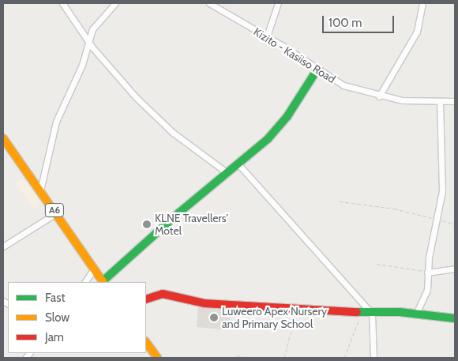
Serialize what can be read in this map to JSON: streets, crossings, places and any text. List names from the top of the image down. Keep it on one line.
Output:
{"streets":{"street":["Kizito - Kasiiso Road","A6"]},"places":["KLNE Travellers' Motel","Luweero Apex Nursery and Primary School"],"legend":["Fast","Slow","Jam"],"scale_bar":"100 m"}
